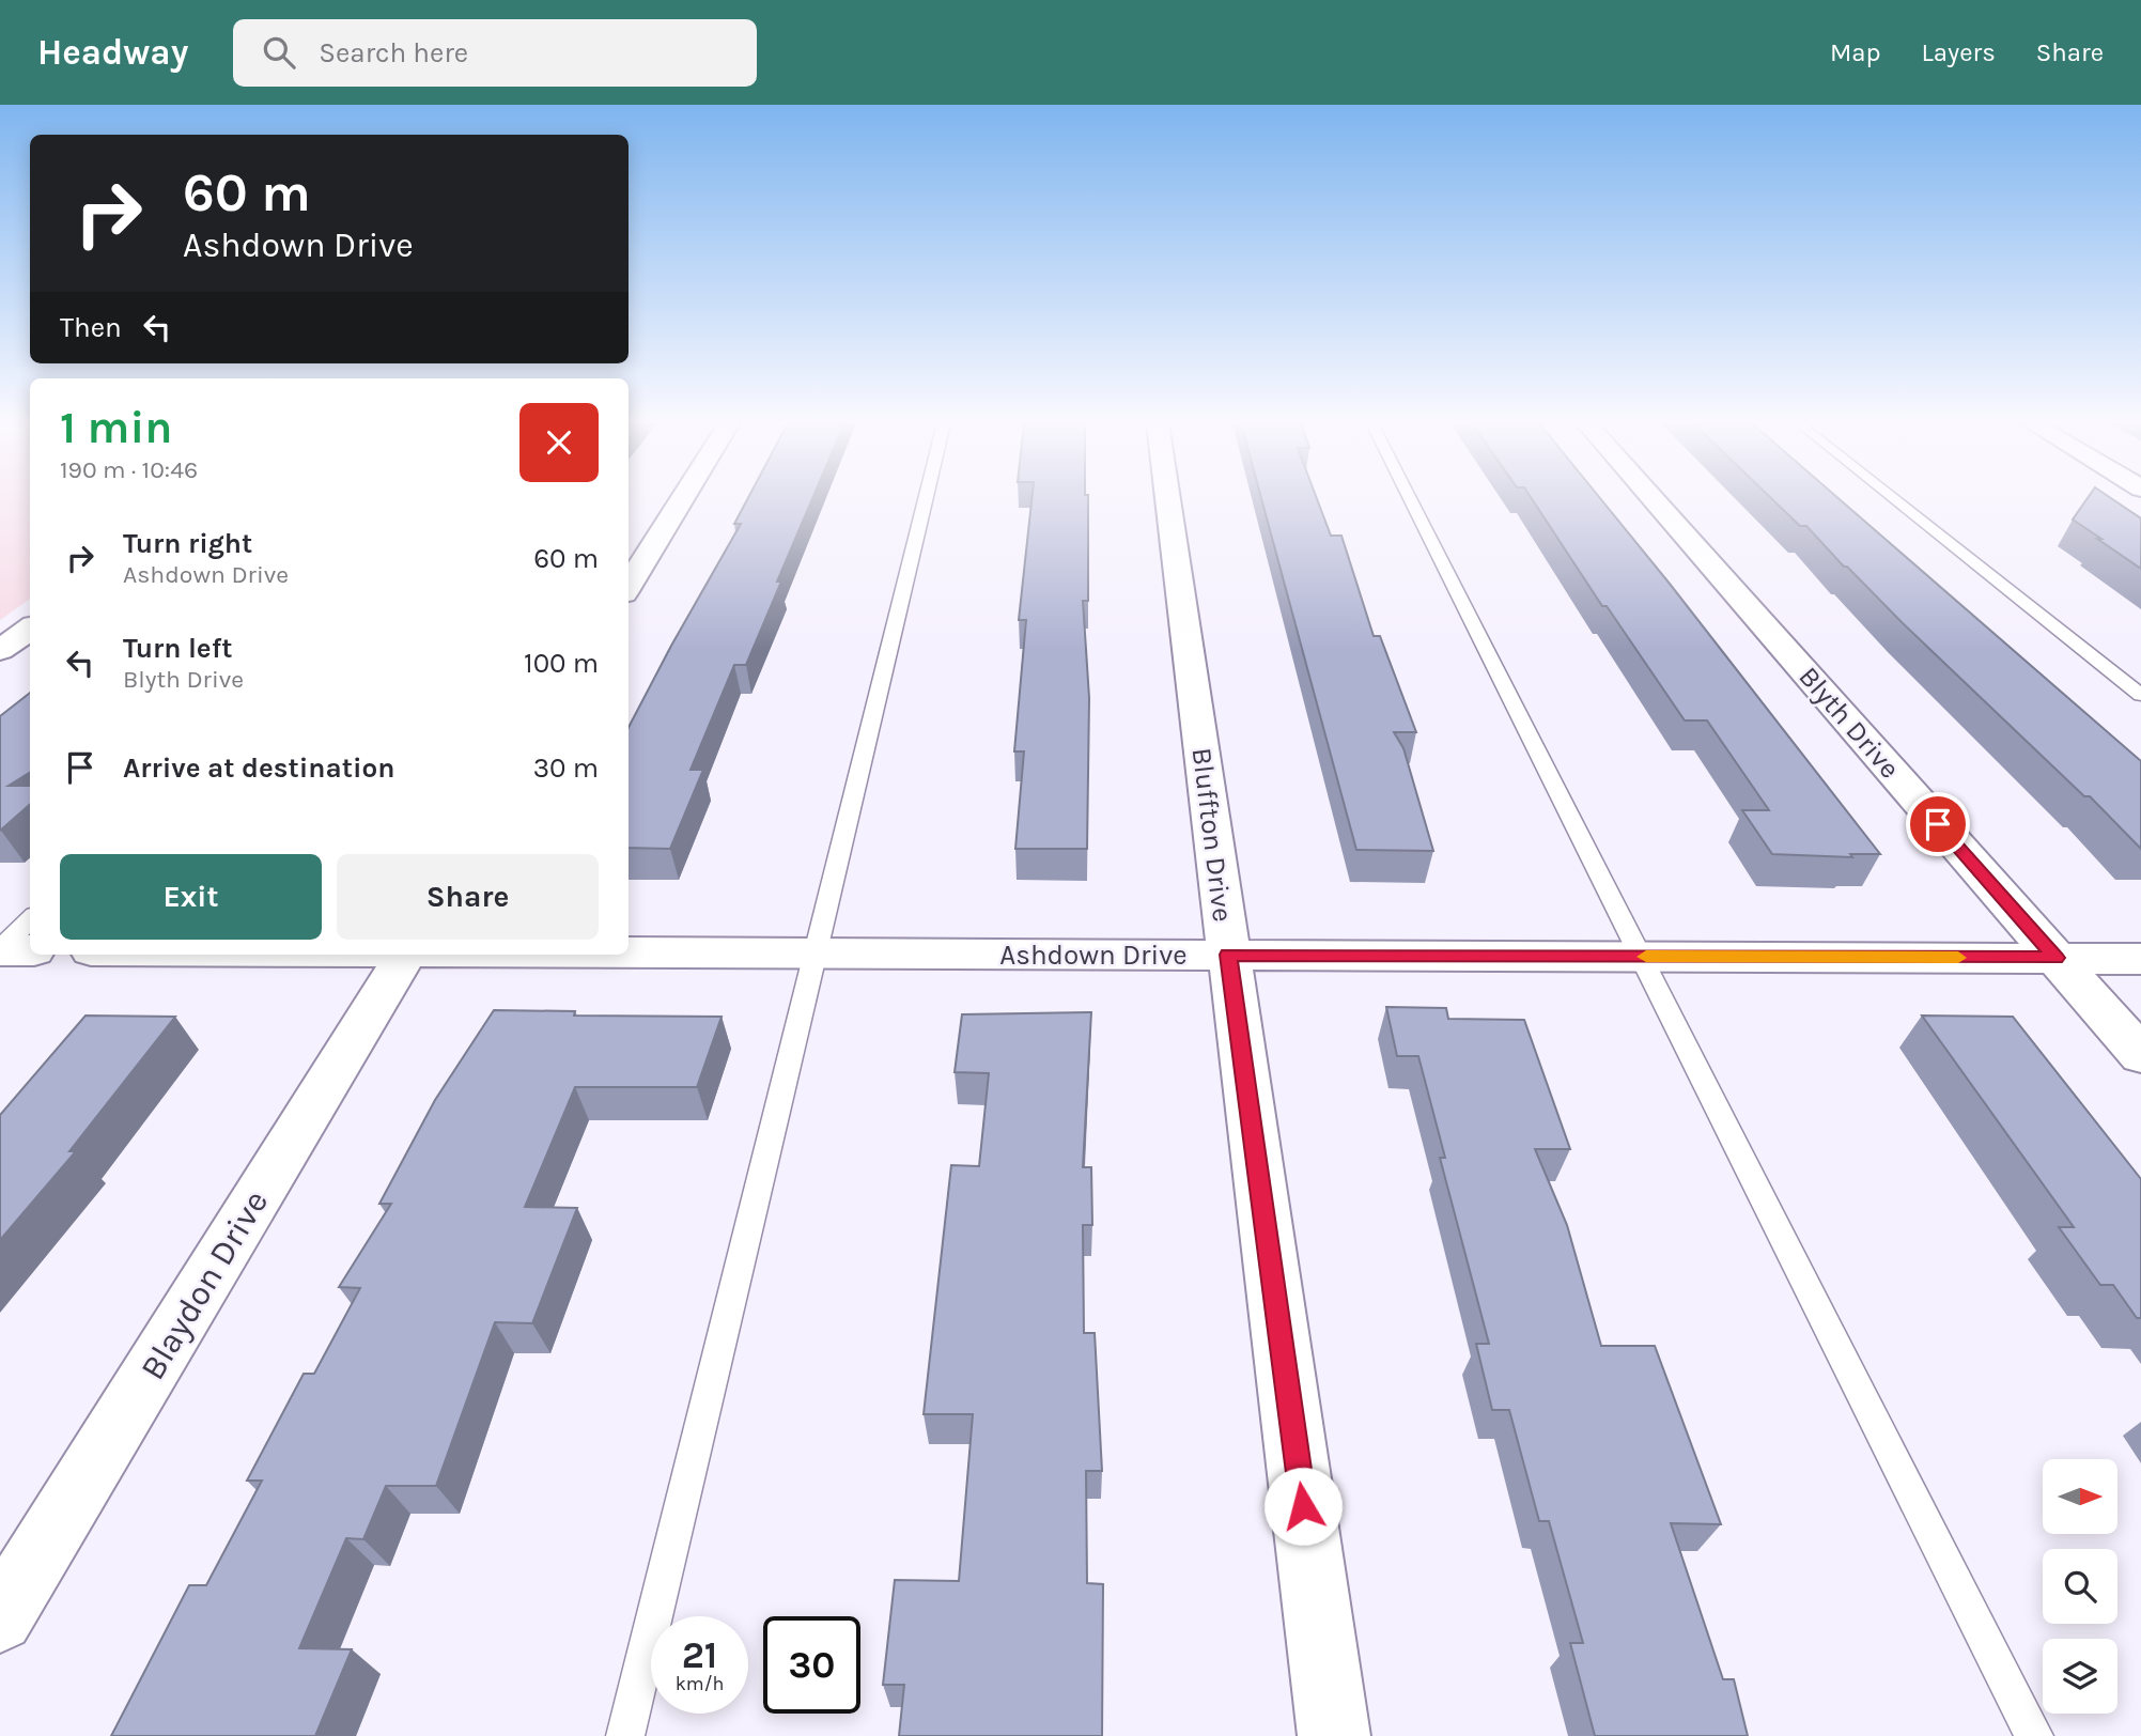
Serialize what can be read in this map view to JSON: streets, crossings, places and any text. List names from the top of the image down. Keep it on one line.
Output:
{"streets":{"street":["Blyth Drive","Bluffton Drive","Ashdown Drive","Blaydon Drive"]},"crossings":[["Blyth Drive","Ashdown Drive"],["Bluffton Drive","Ashdown Drive"]],"north":"right","page":{"header":"Headway","search":"Search here","nav":["Map","Layers","Share"],"turn":["60 m","Ashdown Drive"],"then":"Then","heading":["1 min","190 m · 10:46"],"list":[{"name":"Turn right","note":"Ashdown Drive","value":"60 m"},{"name":"Turn left","note":"Blyth Drive","value":"100 m"},{"name":"Arrive at destination","value":"30 m"}],"buttons":["Exit","Share"],"speed":"21 km/h","limit":"30"}}
